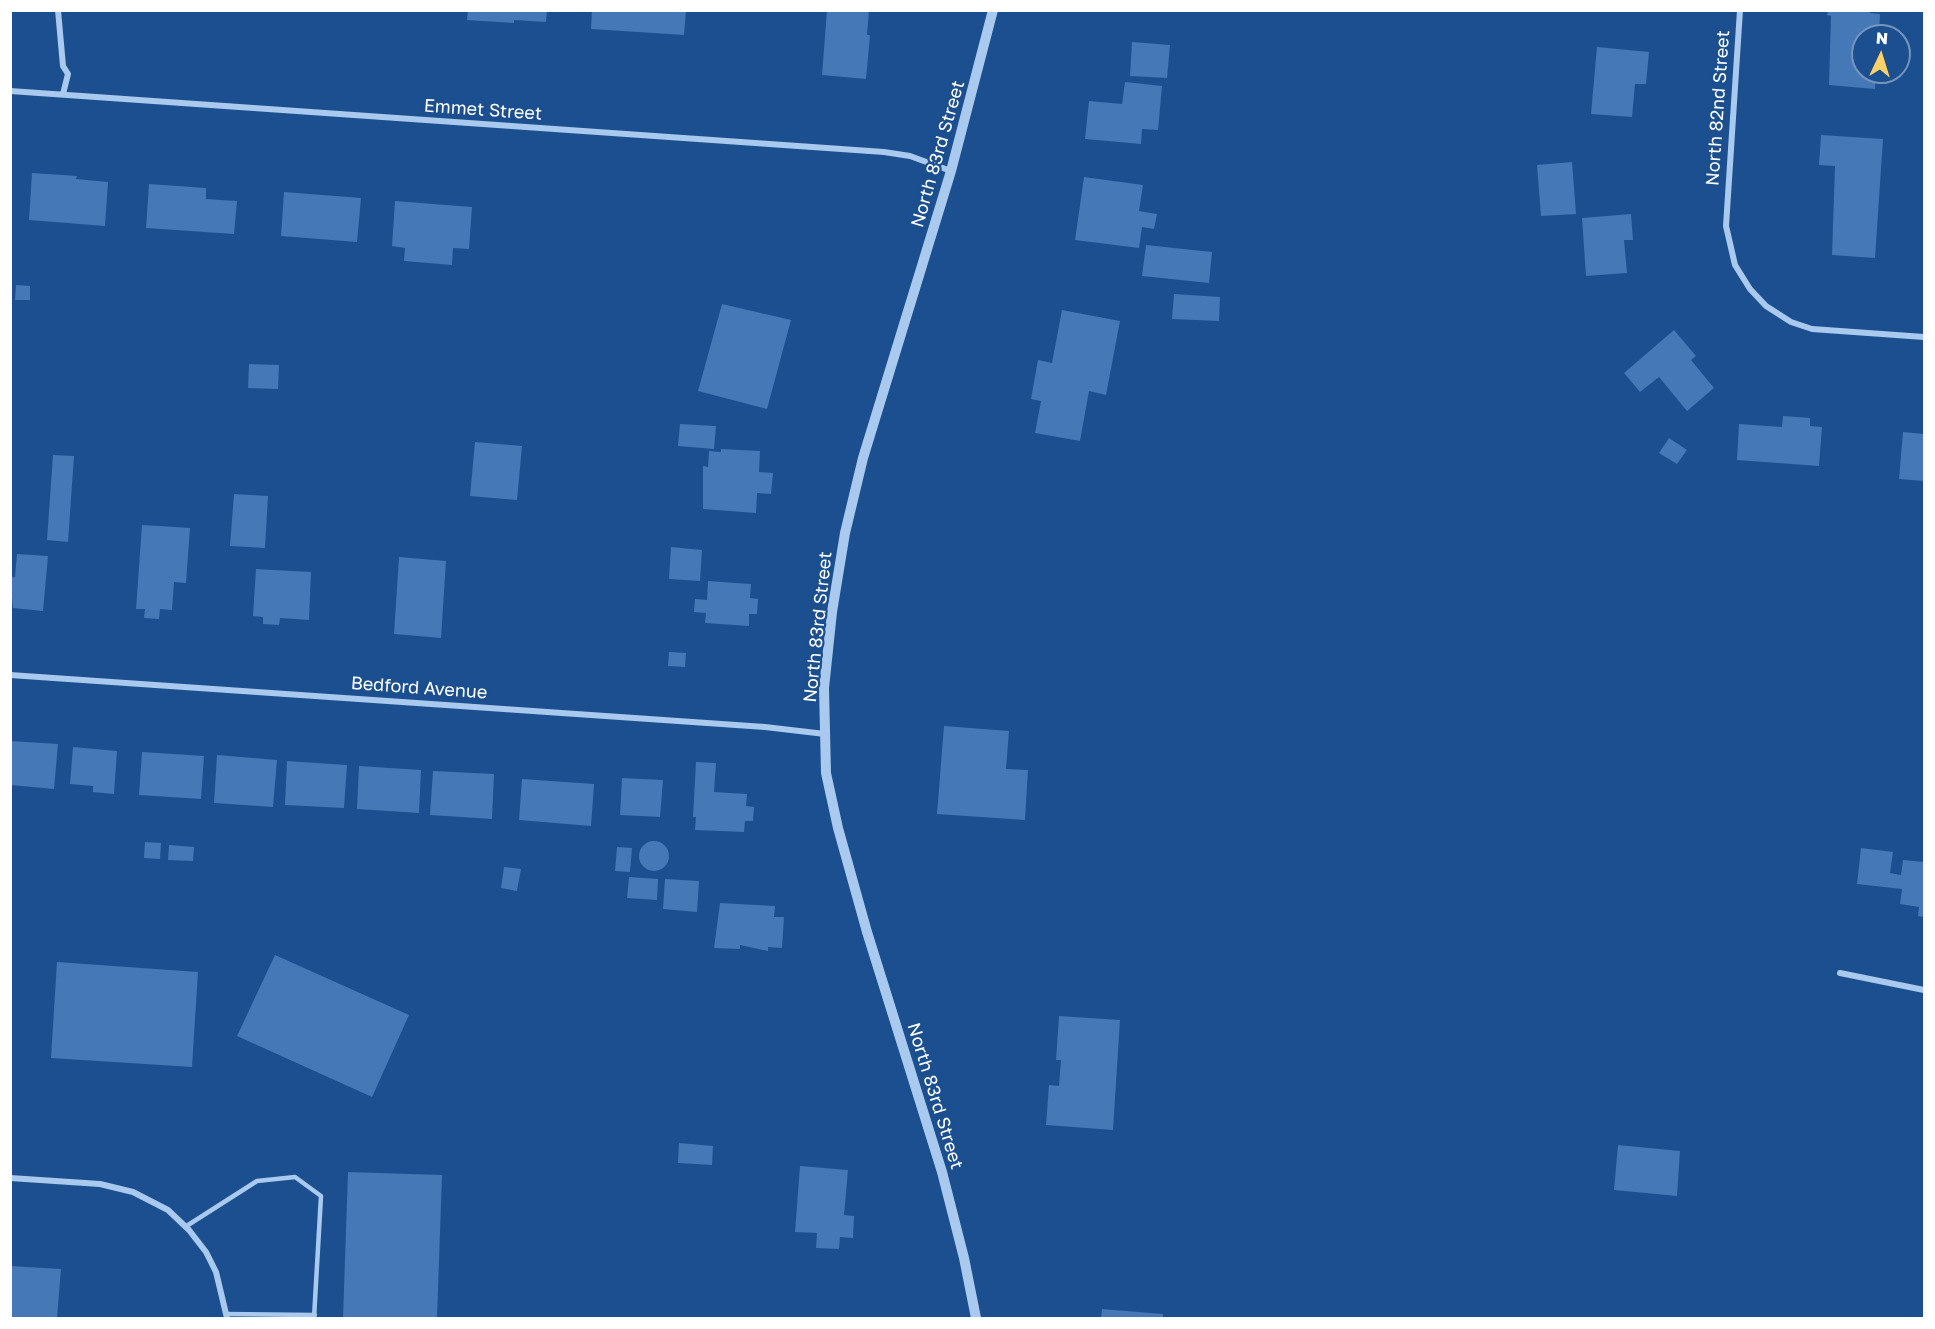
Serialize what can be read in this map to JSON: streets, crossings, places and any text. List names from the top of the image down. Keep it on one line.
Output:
{"streets":{"street":["North 82nd Street","Emmet Street","North 83rd Street","Bedford Avenue"]},"crossings":[["Emmet Street","North 83rd Street"],["North 83rd Street","Bedford Avenue"]],"north":"top"}
